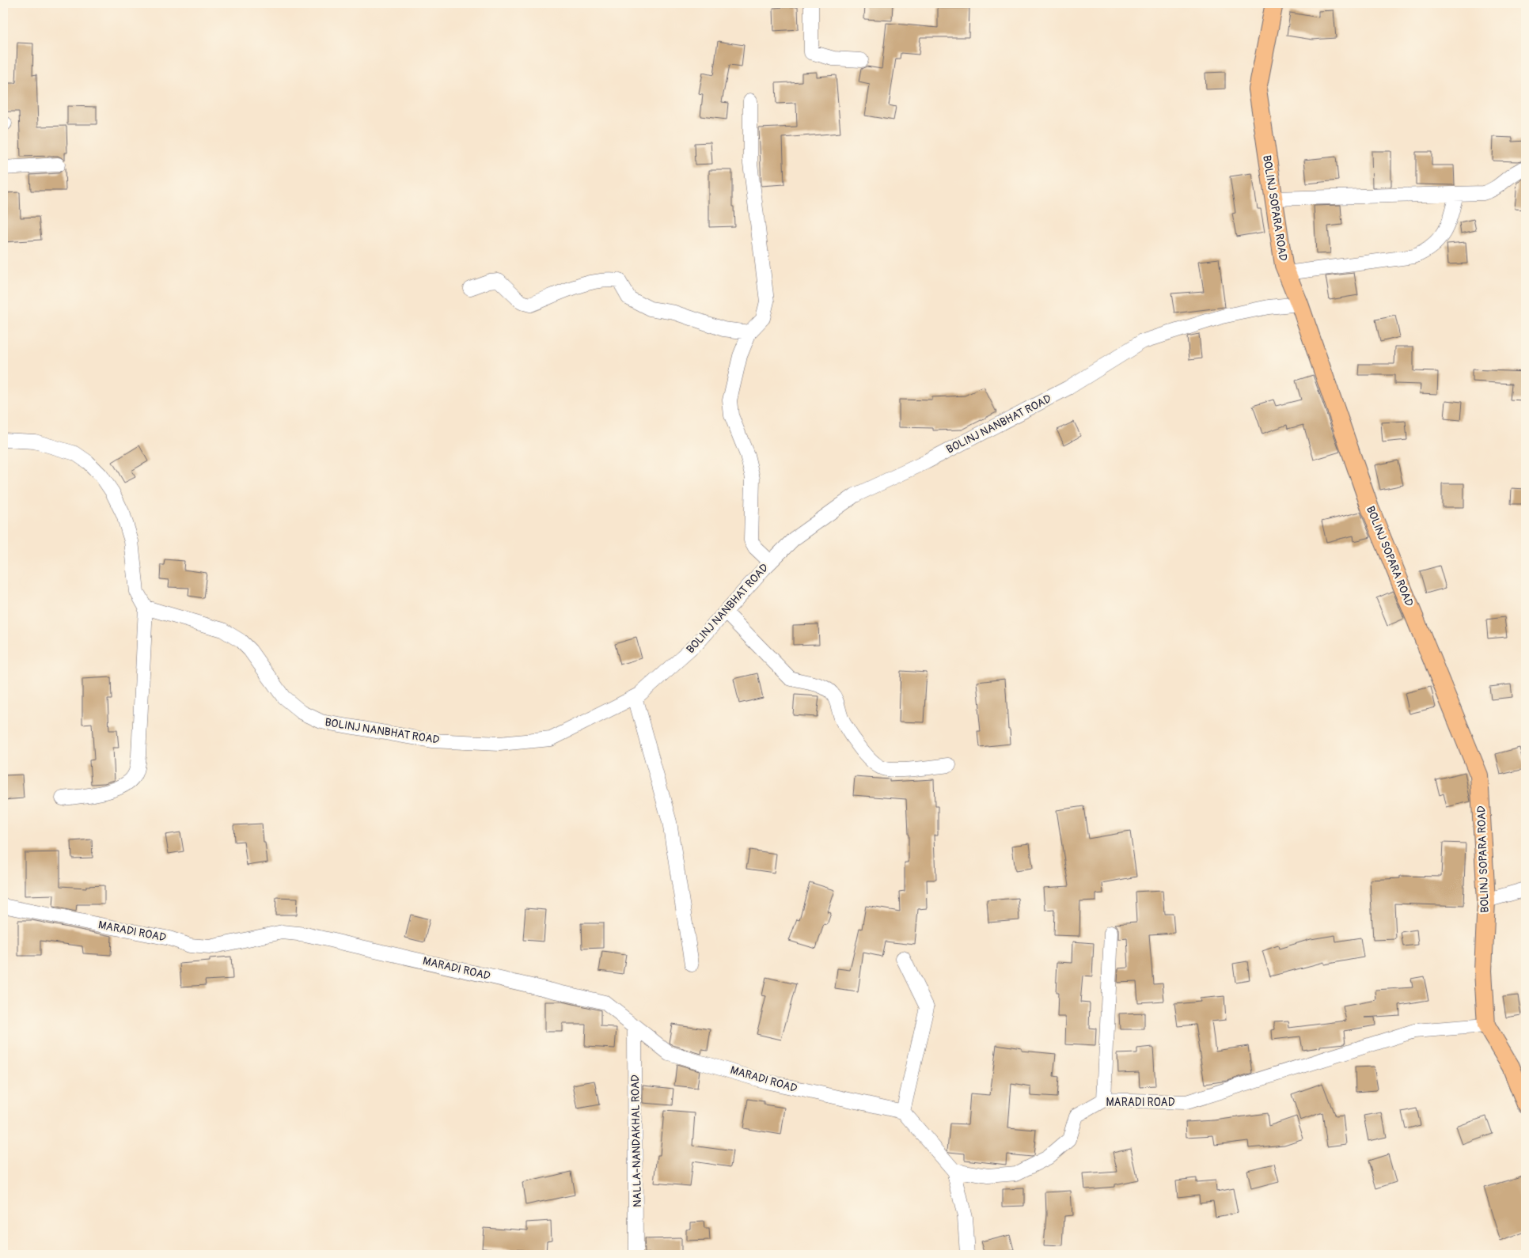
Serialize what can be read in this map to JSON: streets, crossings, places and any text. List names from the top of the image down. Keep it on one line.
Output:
{"streets":{"main road":["BOLINJ SOPARA ROAD"],"street":["BOLINJ NANBHAT ROAD","MARADI ROAD","NALLA-NANDAKHAL ROAD"]},"crossings":[["BOLINJ SOPARA ROAD","BOLINJ NANBHAT ROAD"],["BOLINJ SOPARA ROAD","MARADI ROAD"],["MARADI ROAD","NALLA-NANDAKHAL ROAD"]]}
